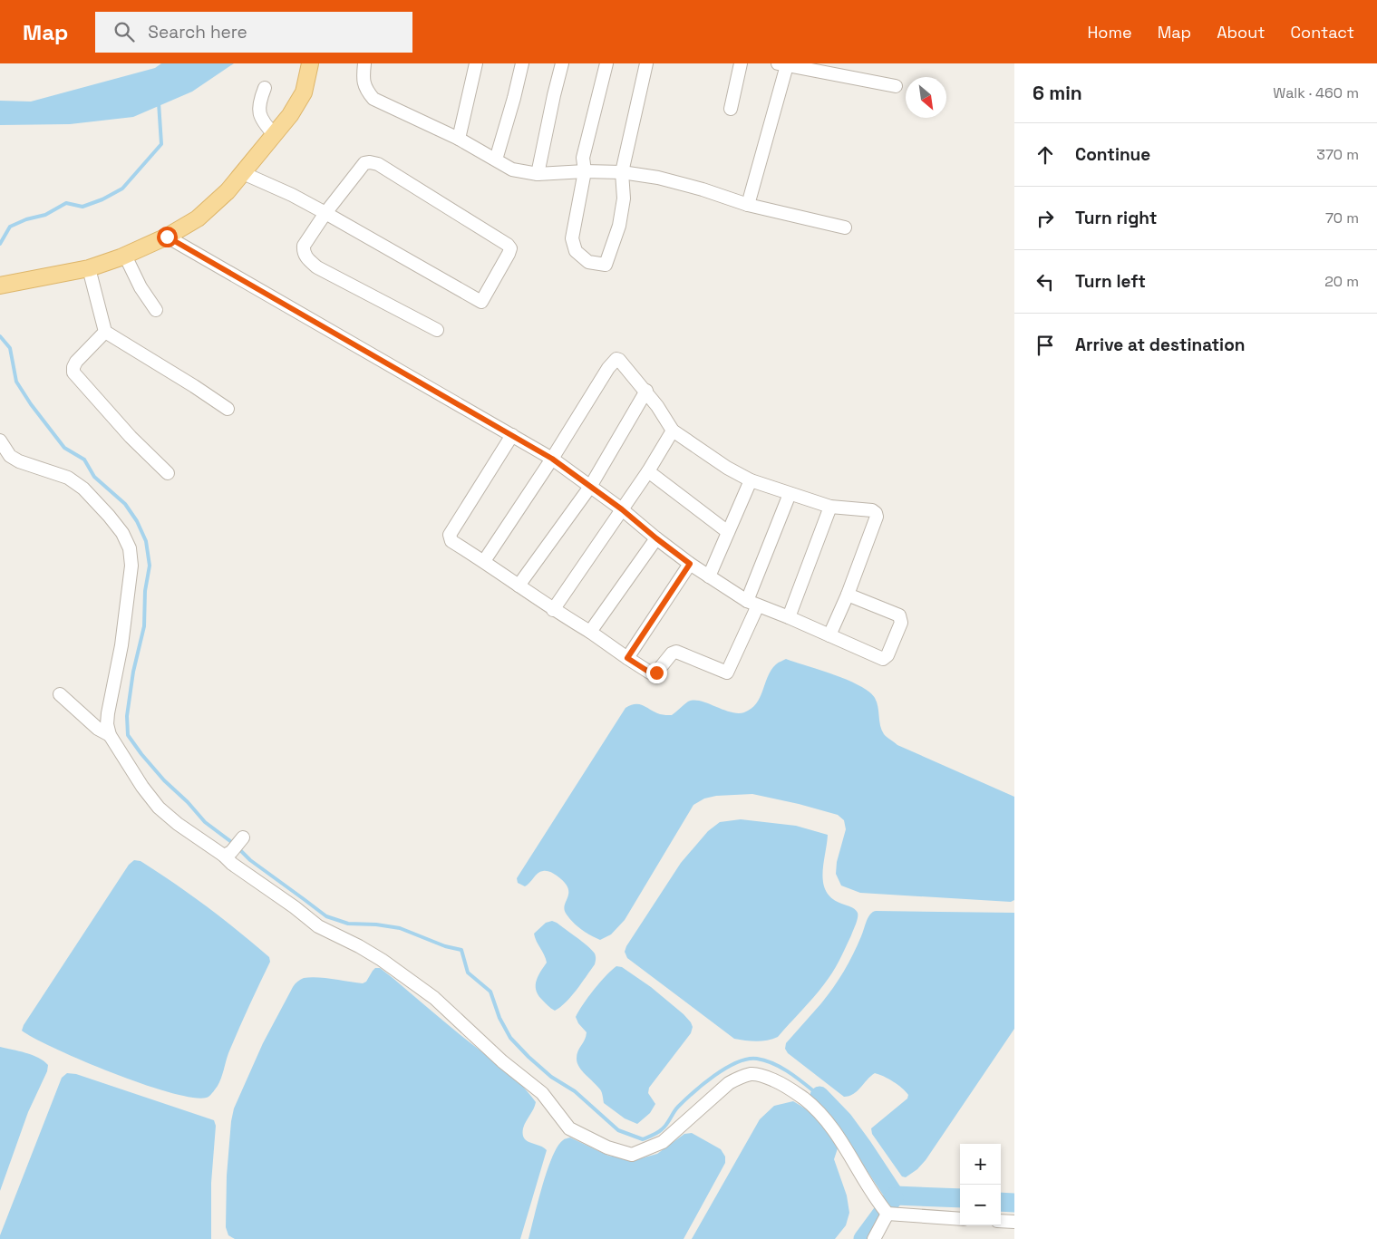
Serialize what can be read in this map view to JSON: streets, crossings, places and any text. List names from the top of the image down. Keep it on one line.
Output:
{"north":"bottom right","page":{"header":"Map","search":"Search here","nav":["Home","Map","About","Contact"],"heading":["6 min","Walk · 460 m"],"list":[["Continue","370 m"],["Turn right","70 m"],["Turn left","20 m"],"Arrive at destination"],"map_buttons":["+","−"]}}
